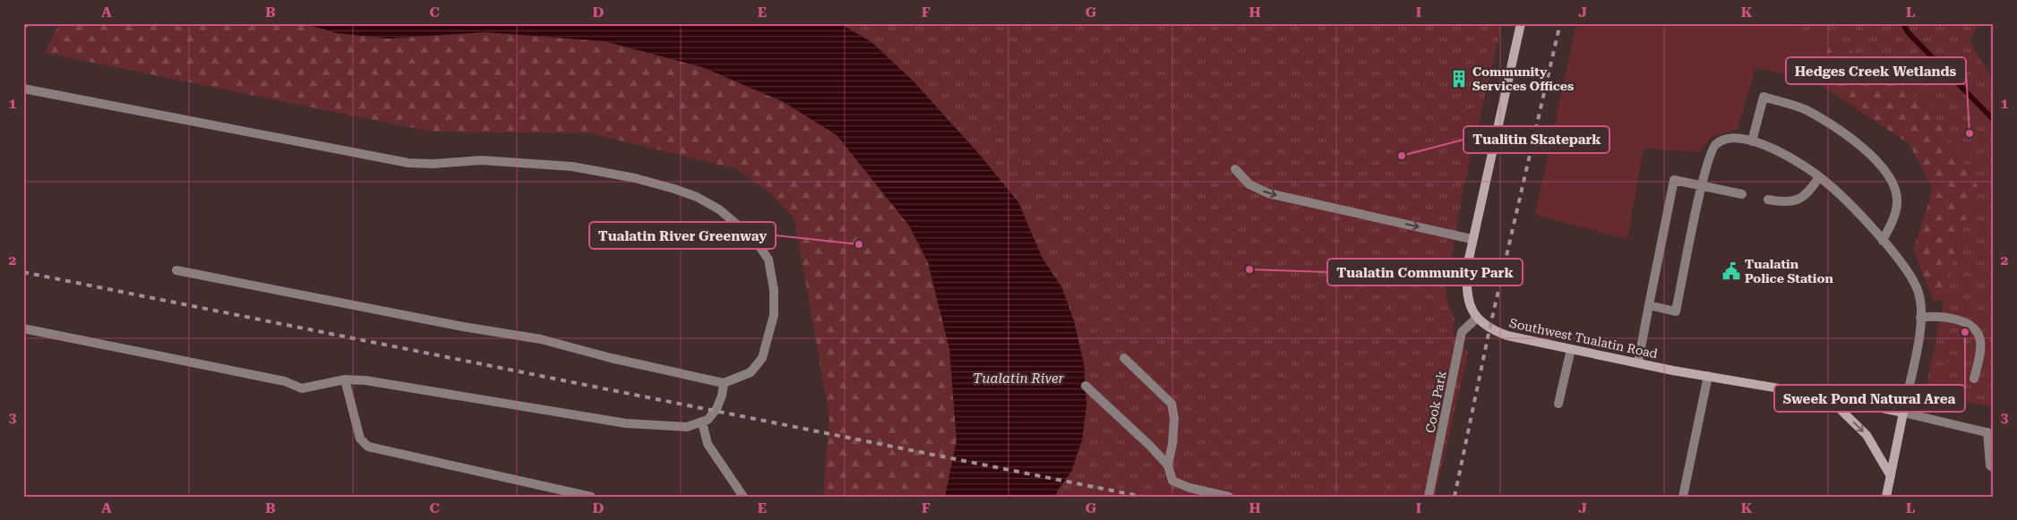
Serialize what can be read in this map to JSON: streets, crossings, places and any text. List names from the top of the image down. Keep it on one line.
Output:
{"streets":{"main road":["Southwest Tualatin Road"],"street":["Cook Park"]},"crossings":[["Southwest Tualatin Road","Cook Park"]],"water":["Tualatin River"],"places":{"building":["Community Services Offices"],"other":["Hedges Creek Wetlands","Tualitin Skatepark","Tualatin River Greenway","Tualatin Community Park","Sweek Pond Natural Area"],"public building":["Tualatin Police Station"]},"grid":{"columns":["A","B","C","D","E","F","G","H","I","J","K","L"],"rows":["1","2","3"]}}
